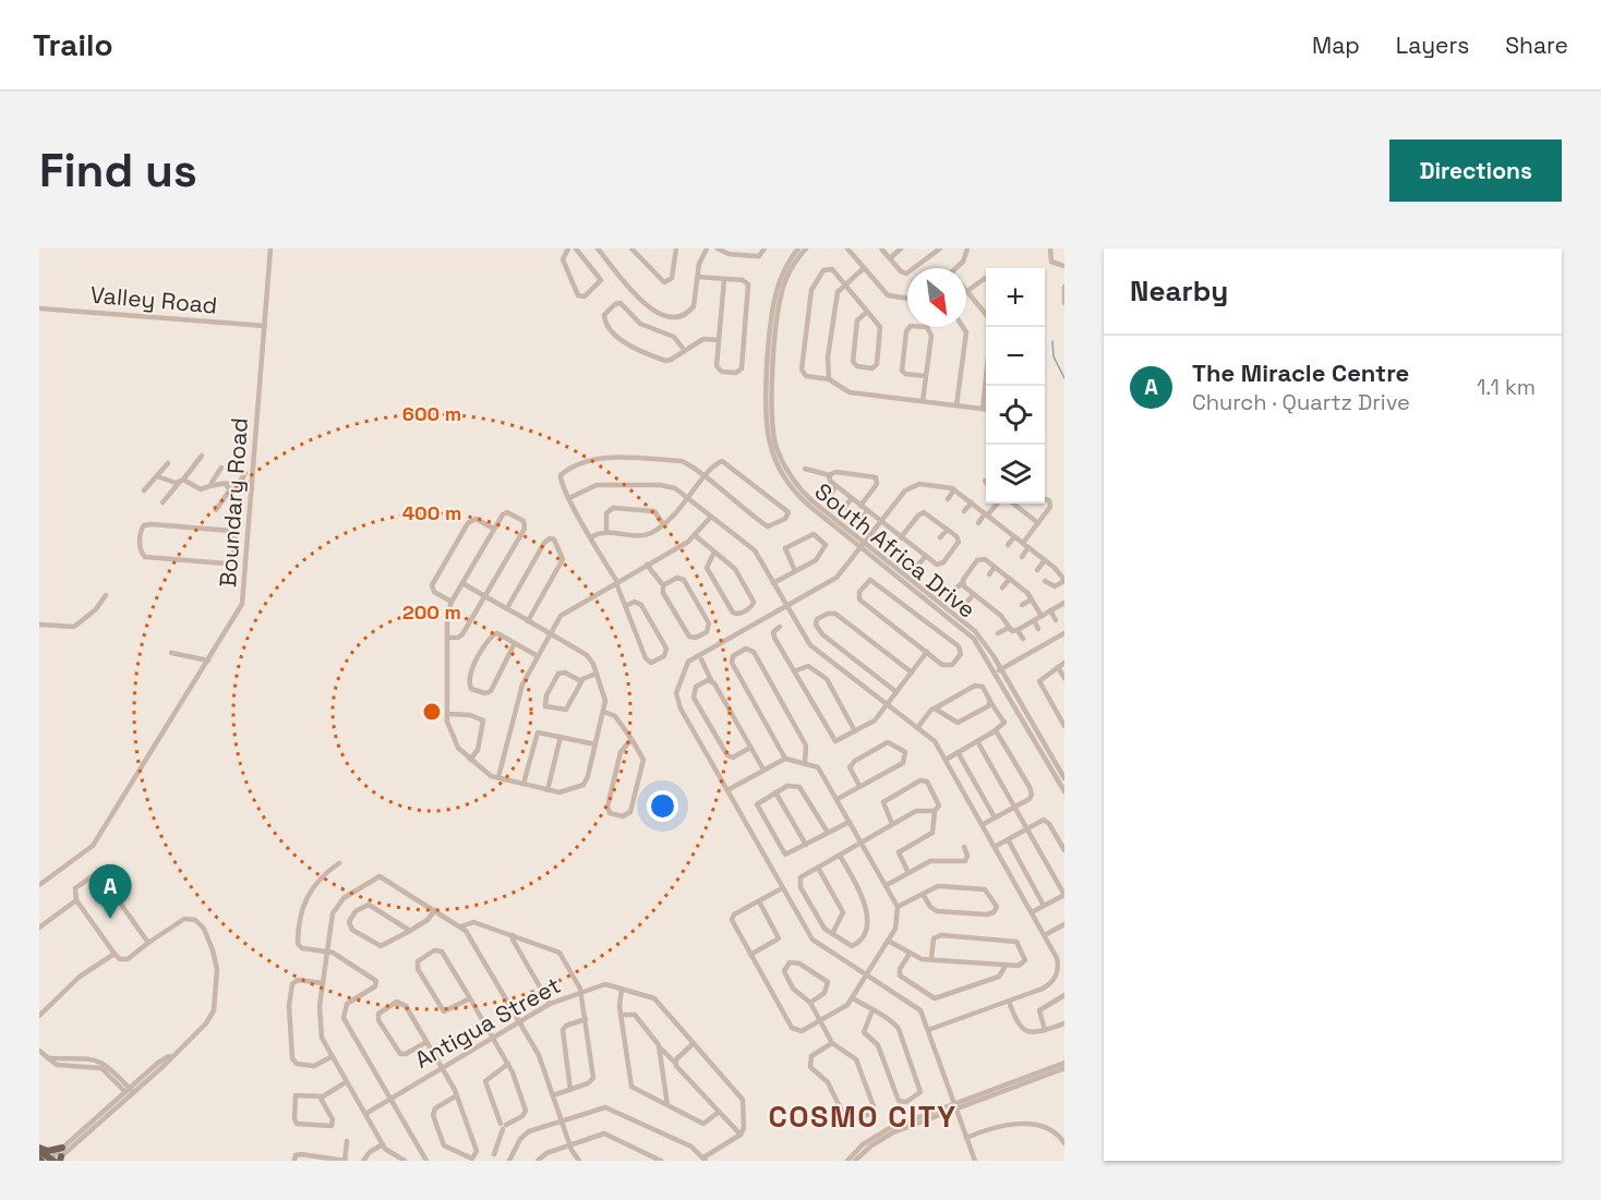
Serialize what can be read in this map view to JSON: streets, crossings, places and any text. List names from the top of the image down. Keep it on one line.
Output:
{"streets":{"street":["Valley Road","Boundary Road","South Africa Drive","Antigua Street"]},"crossings":[["Valley Road","Boundary Road"]],"districts":["COSMO CITY"],"north":"bottom right","page":{"header":"Trailo","nav":["Map","Layers","Share"],"buttons":"Directions","title":"Find us","heading":"Nearby","map_buttons":["+","−"],"list":[{"mark":"A","name":"The Miracle Centre","note":"Church · Quartz Drive","value":"1.1 km"}],"pins":"A"},"rings":["600 m","400 m","200 m"]}
